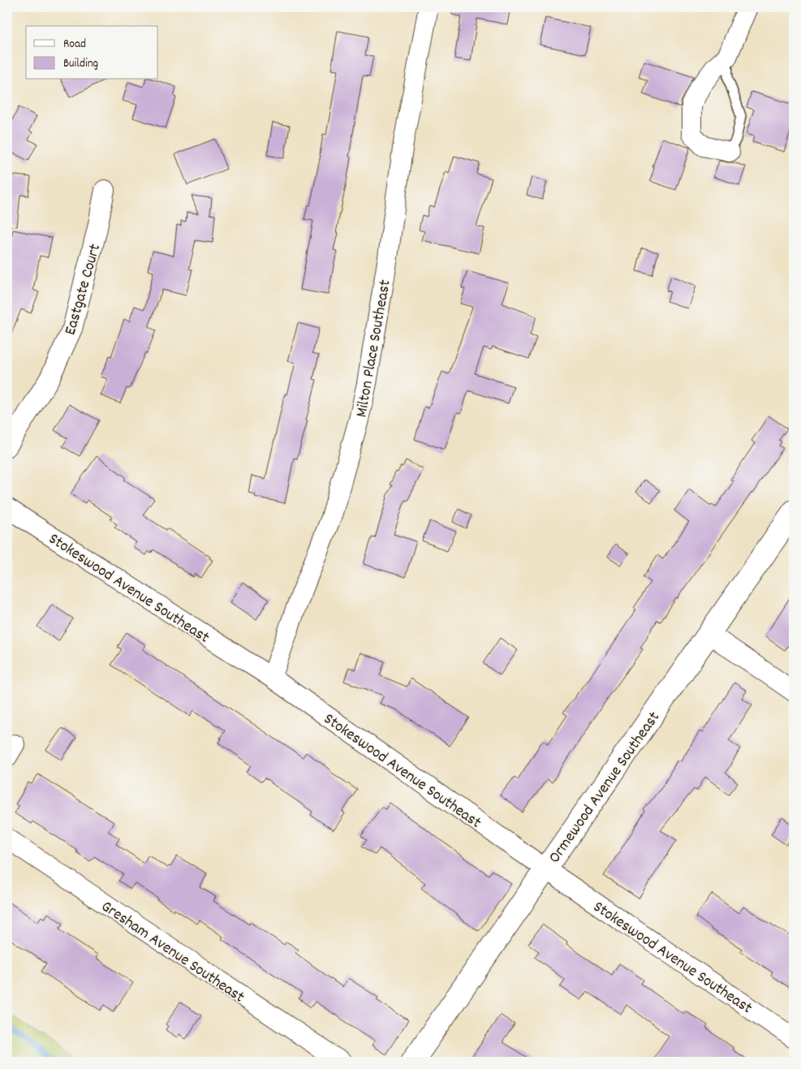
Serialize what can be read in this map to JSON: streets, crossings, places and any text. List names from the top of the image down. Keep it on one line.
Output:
{"streets":{"street":["Eastgate Court","Milton Place Southeast","Stokeswood Avenue Southeast","Ormewood Avenue Southeast","Gresham Avenue Southeast"]},"crossings":[["Milton Place Southeast","Stokeswood Avenue Southeast"],["Stokeswood Avenue Southeast","Ormewood Avenue Southeast"]],"legend":["Road","Building"]}
